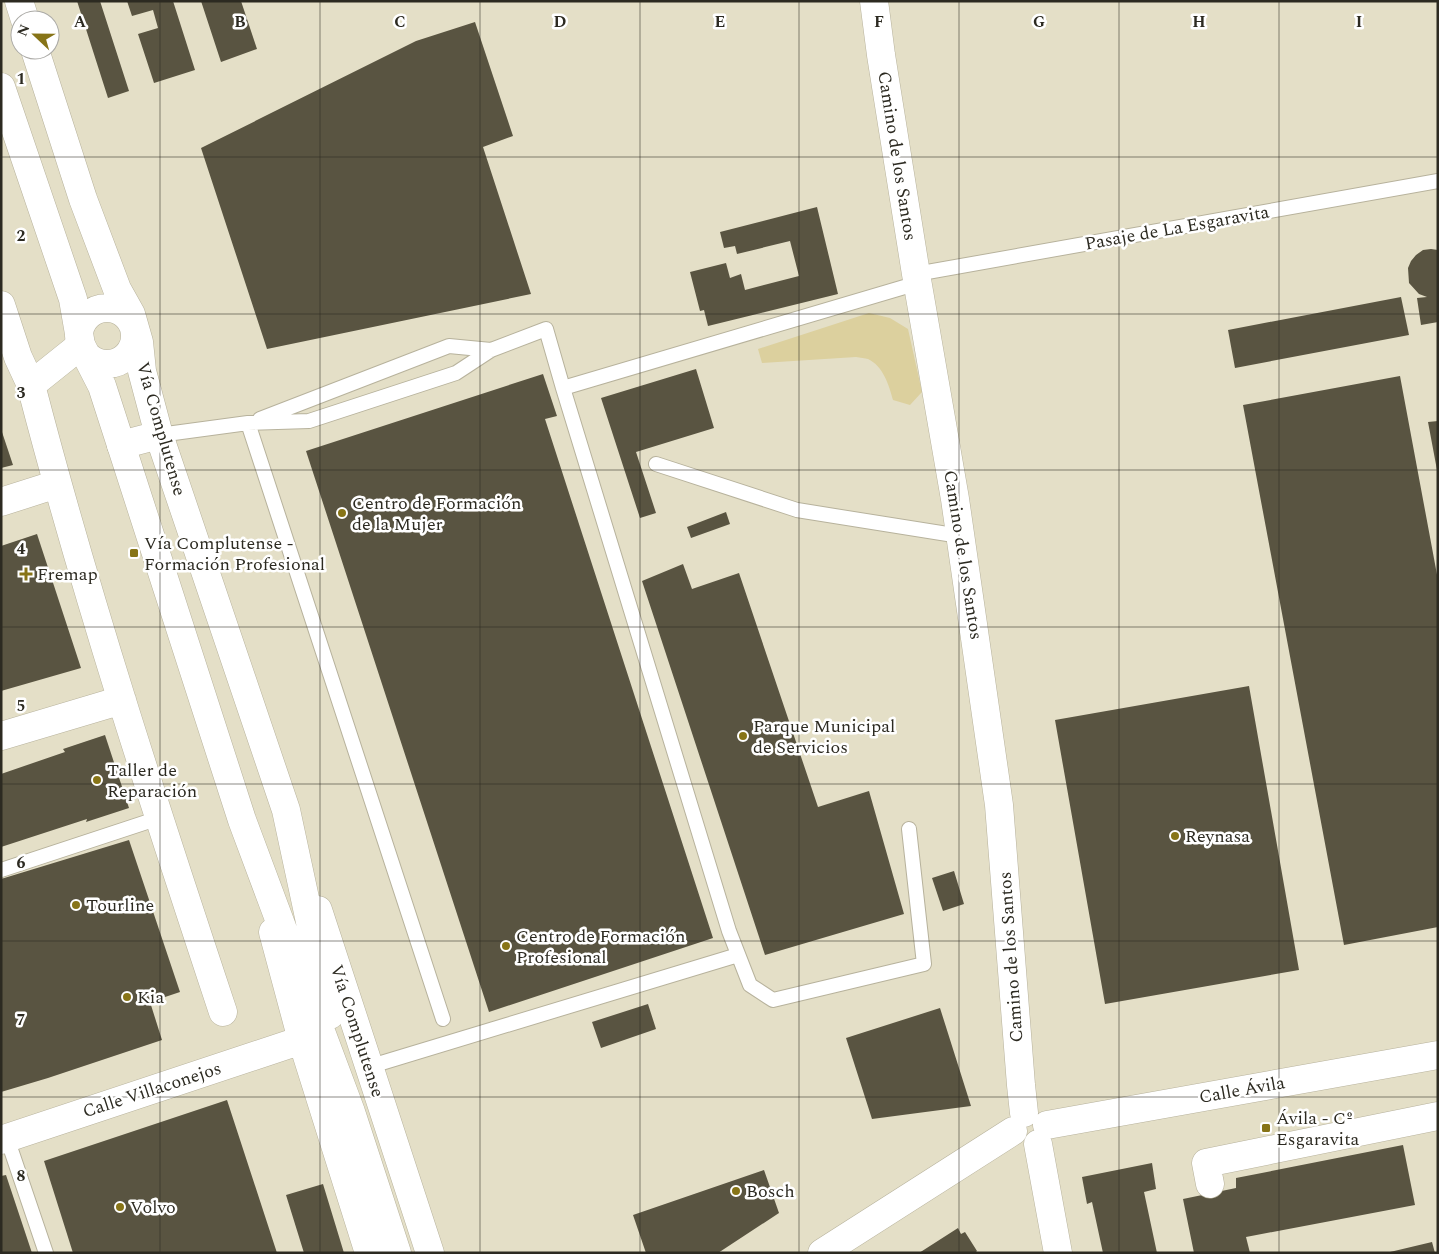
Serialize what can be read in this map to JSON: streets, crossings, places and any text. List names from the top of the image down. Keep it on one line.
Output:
{"streets":{"street":["Camino de los Santos","Vía Complutense","Calle Villaconejos","Calle Ávila"],"lane":["Pasaje de La Esgaravita"]},"crossings":[["Camino de los Santos","Pasaje de La Esgaravita"],["Camino de los Santos","Calle Ávila"],["Vía Complutense","Calle Villaconejos"]],"places":{"other":["Centro de Formación de la Mujer","Parque Municipal de Servicios","Taller de Reparación","Reynasa","Tourline","Centro de Formación Profesional","Kia","Bosch","Volvo"],"transit":["Vía Complutense - Formación Profesional","Ávila - Cº Esgaravita"],"health":["Fremap"]},"north":"left","grid":{"columns":["A","B","C","D","E","F","G","H","I"],"rows":["1","2","3","4","5","6","7","8"]}}
